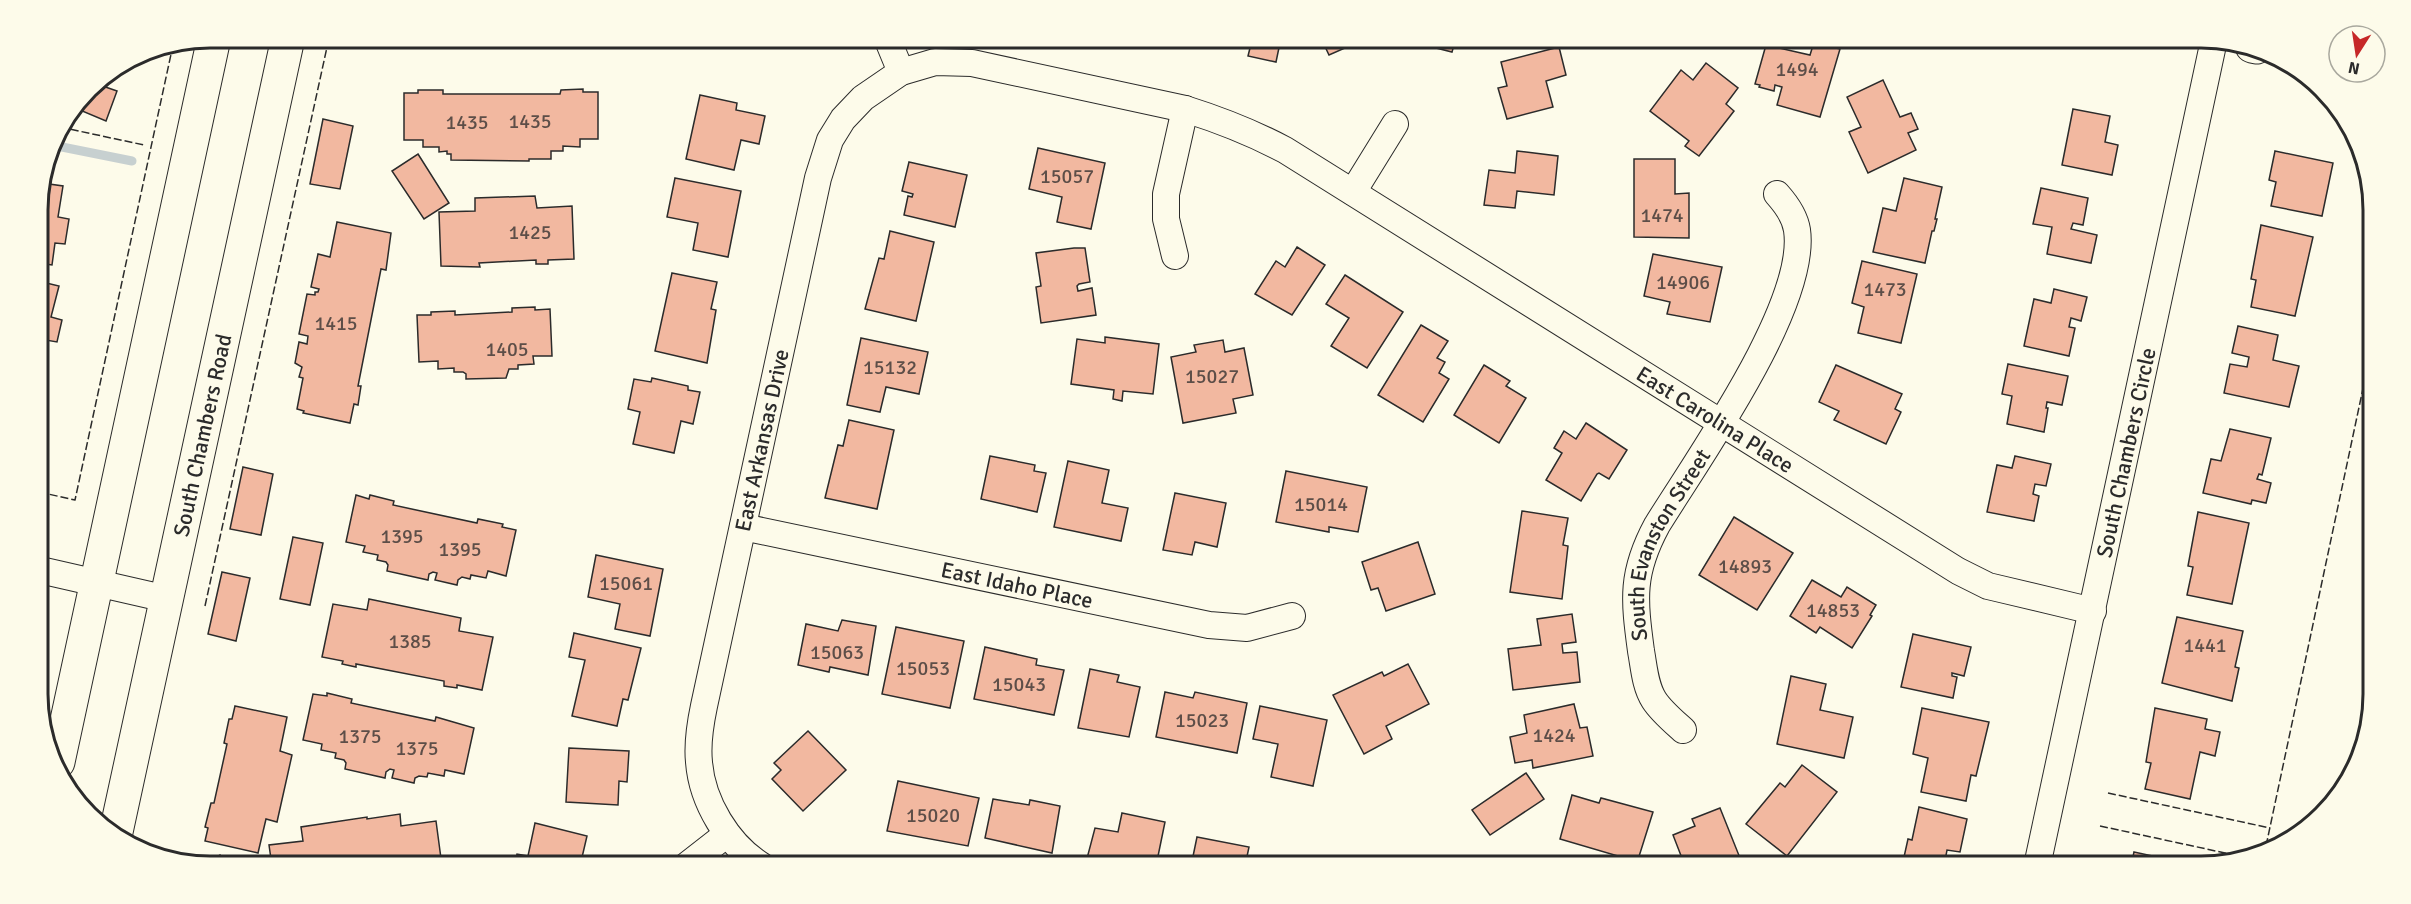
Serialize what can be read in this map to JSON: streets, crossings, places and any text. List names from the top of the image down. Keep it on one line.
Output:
{"streets":{"main road":["South Chambers Road"],"street":["East Carolina Place","East Arkansas Drive","South Chambers Circle","South Evanston Street","East Idaho Place"]},"crossings":[["East Carolina Place","East Arkansas Drive"],["East Carolina Place","South Chambers Circle"],["East Carolina Place","South Evanston Street"],["East Arkansas Drive","East Idaho Place"]],"house_numbers":["1494","1435","1435","15057","1474","1425","14906","1473","1415","1405","15132","15027","15014","1395","1395","14893","15061","14853","1385","1441","15063","15053","15043","15023","1424","1375","1375","15020"],"north":"bottom"}
